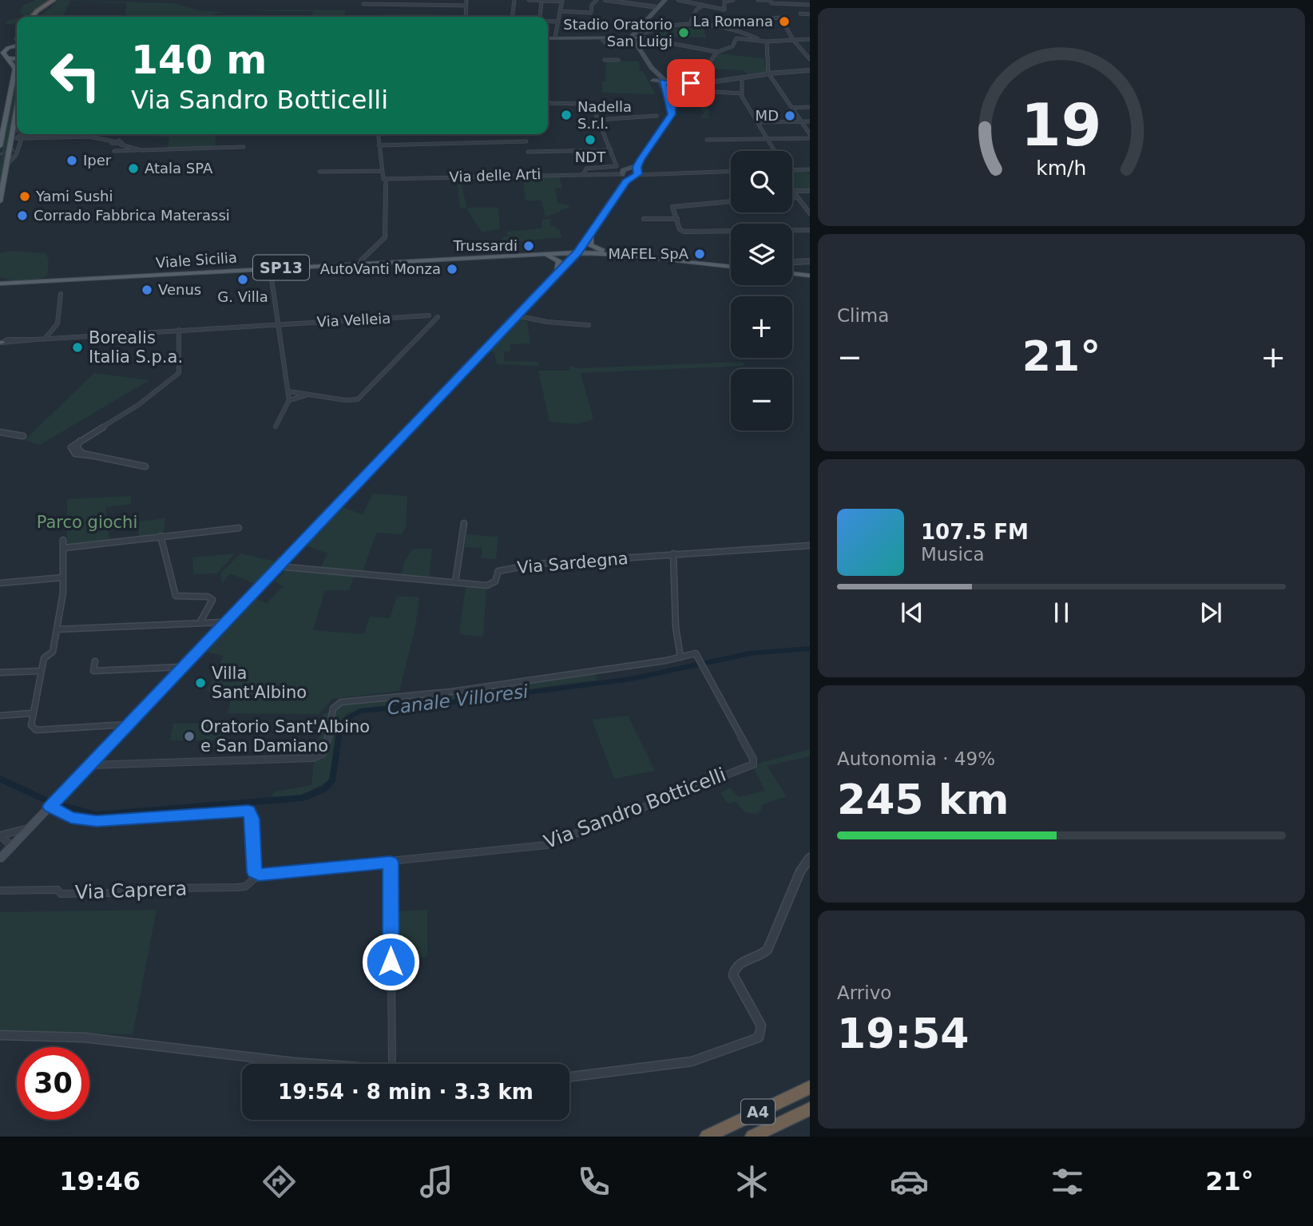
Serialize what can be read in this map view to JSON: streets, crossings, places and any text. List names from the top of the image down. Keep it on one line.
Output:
{"streets":{"highway":["A4"],"main road":["Viale Sicilia","SP13"],"street":["Via delle Arti","Via Velleia","Via Sardegna","Via Sandro Botticelli","Via Caprera"]},"crossings":[["Viale Sicilia","SP13"],["Via Sandro Botticelli","Via Caprera"]],"water":["Canale Villoresi"],"parks":["Parco giochi"],"places":["La Romana","Stadio Oratorio San Luigi","Nadella S.r.l.","MD","NDT","Iper","Atala SPA","Yami Sushi","Corrado Fabbrica Materassi","Trussardi","MAFEL SpA","AutoVanti Monza","G. Villa","Venus","Borealis Italia S.p.a.","Villa Sant'Albino","Oratorio Sant'Albino e San Damiano"],"page":{"turn":["140 m","Via Sandro Botticelli"],"map_buttons":["+","−"],"tile":["Clima",["Autonomia · 49%","245 km"],["Arrivo","19:54"]],"heat":["−","21°","+"],"song":["107.5 FM","Musica"],"limit":"30","trip":"19:54 · 8 min · 3.3 km","tabs":["19:46","21°"],"gauge":["19","km/h"]}}
